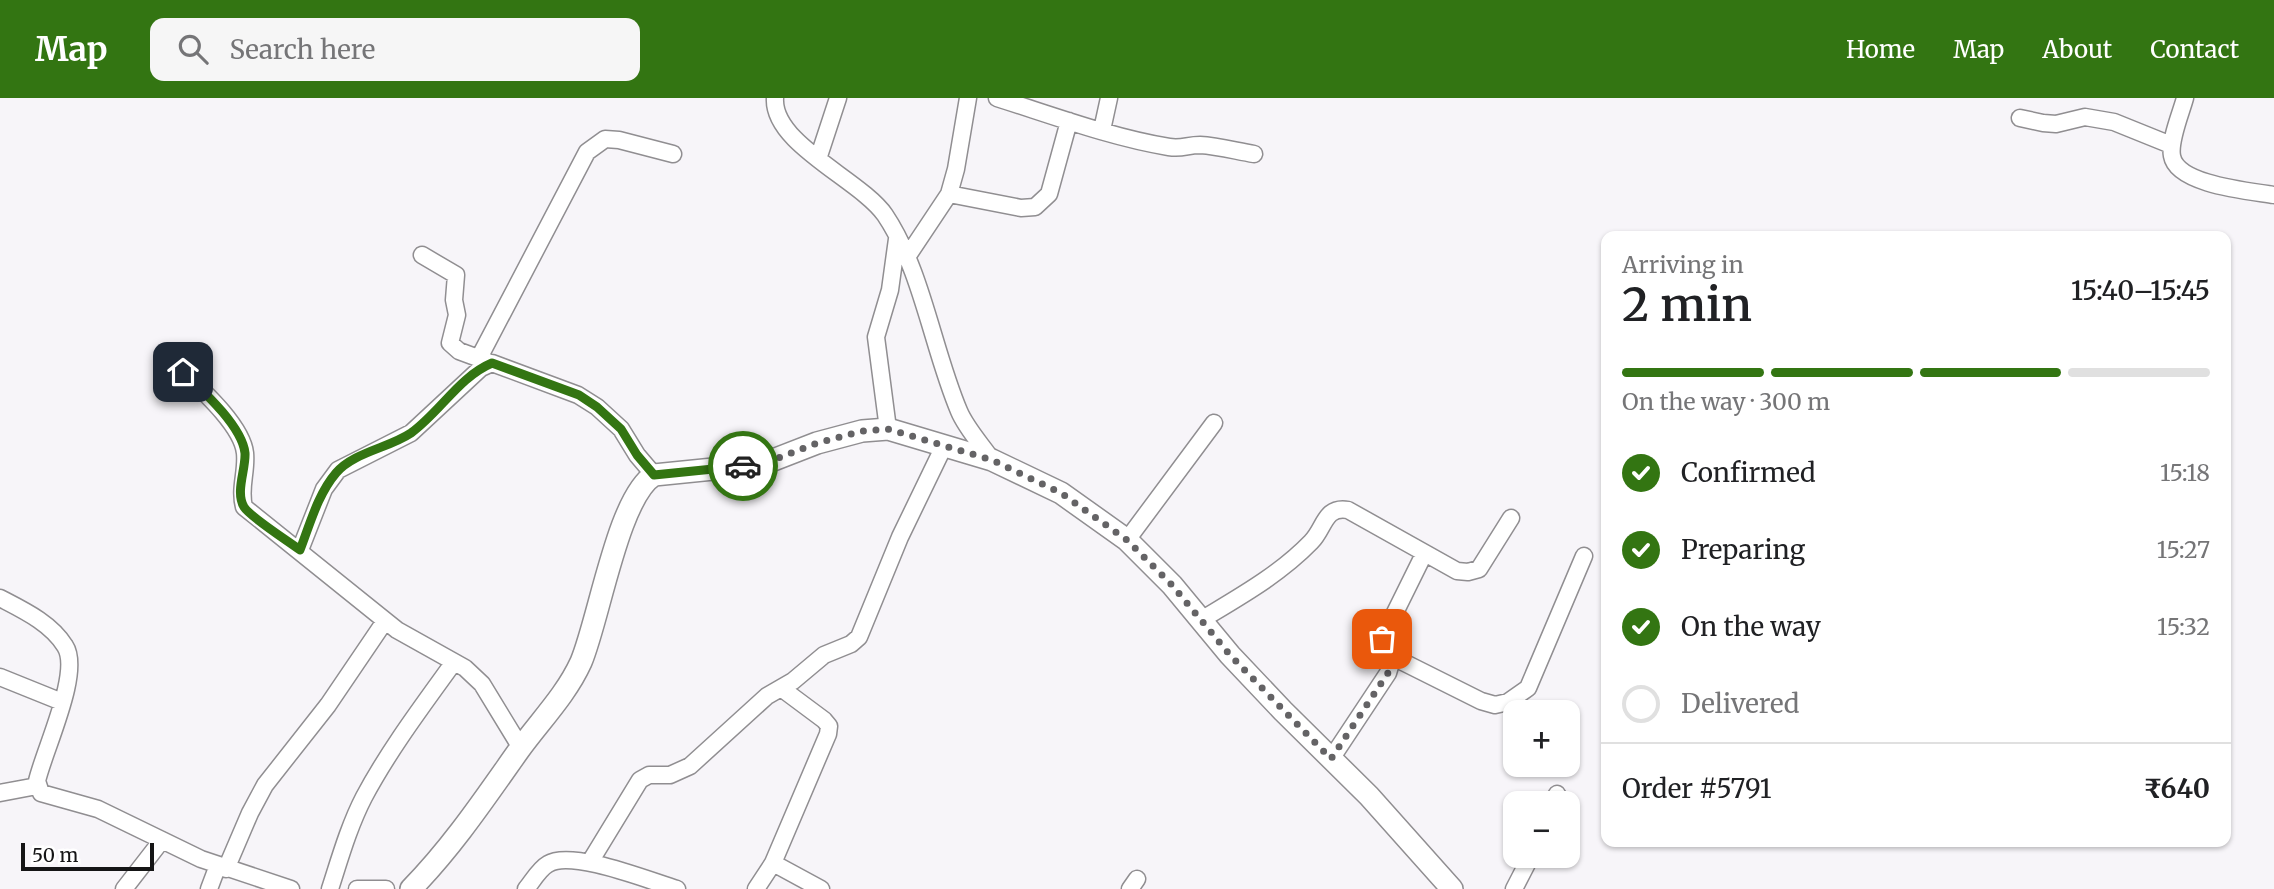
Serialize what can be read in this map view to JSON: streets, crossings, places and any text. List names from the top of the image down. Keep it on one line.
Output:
{"scale_bar":"50 m","page":{"header":"Map","search":"Search here","nav":["Home","Map","About","Contact"],"heading":["2 min","Arriving in","15:40–15:45"],"panel":["Order #5791","₹640"],"bar":"On the way · 300 m","list":[["Confirmed","15:18"],["Preparing","15:27"],["On the way","15:32"],"Delivered"],"map_buttons":["+","−"],"scale":"50 m"}}
